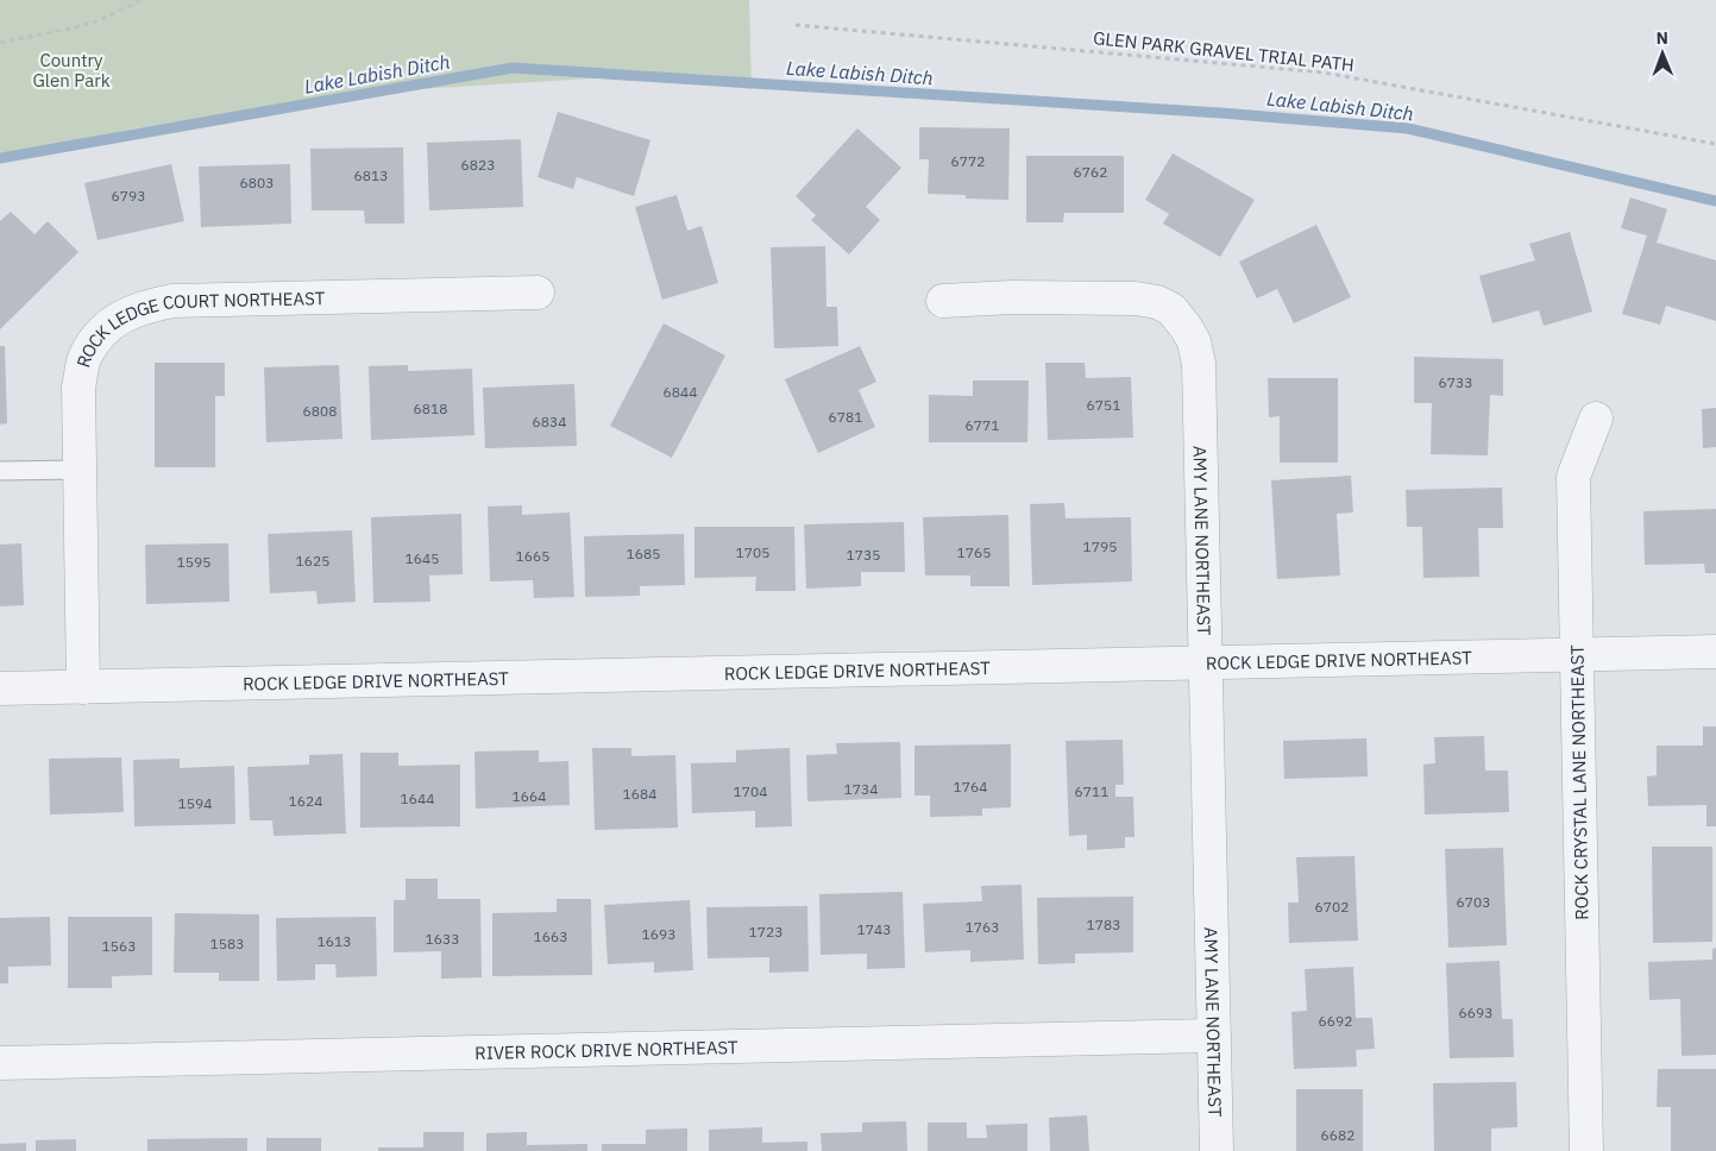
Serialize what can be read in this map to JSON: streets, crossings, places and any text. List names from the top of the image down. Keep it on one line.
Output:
{"streets":{"street":["ROCK LEDGE COURT NORTHEAST","AMY LANE NORTHEAST","ROCK LEDGE DRIVE NORTHEAST","ROCK CRYSTAL LANE NORTHEAST","RIVER ROCK DRIVE NORTHEAST"],"path":["GLEN PARK GRAVEL TRIAL PATH"]},"crossings":[["ROCK LEDGE COURT NORTHEAST","ROCK LEDGE DRIVE NORTHEAST"],["AMY LANE NORTHEAST","ROCK LEDGE DRIVE NORTHEAST"],["AMY LANE NORTHEAST","RIVER ROCK DRIVE NORTHEAST"],["ROCK LEDGE DRIVE NORTHEAST","ROCK CRYSTAL LANE NORTHEAST"]],"water":["Lake Labish Ditch"],"parks":["Country Glen Park"],"house_numbers":["6772","6823","6762","6813","6803","6793","6733","6844","6751","6818","6808","6781","6834","6771","1795","1705","1765","1685","1735","1665","1645","1625","1595","1764","1734","1704","6711","1684","1664","1644","1624","1594","6703","6702","1783","1763","1743","1723","1693","1663","1633","1613","1583","1563","6693","6692","6682"],"north":"top"}
